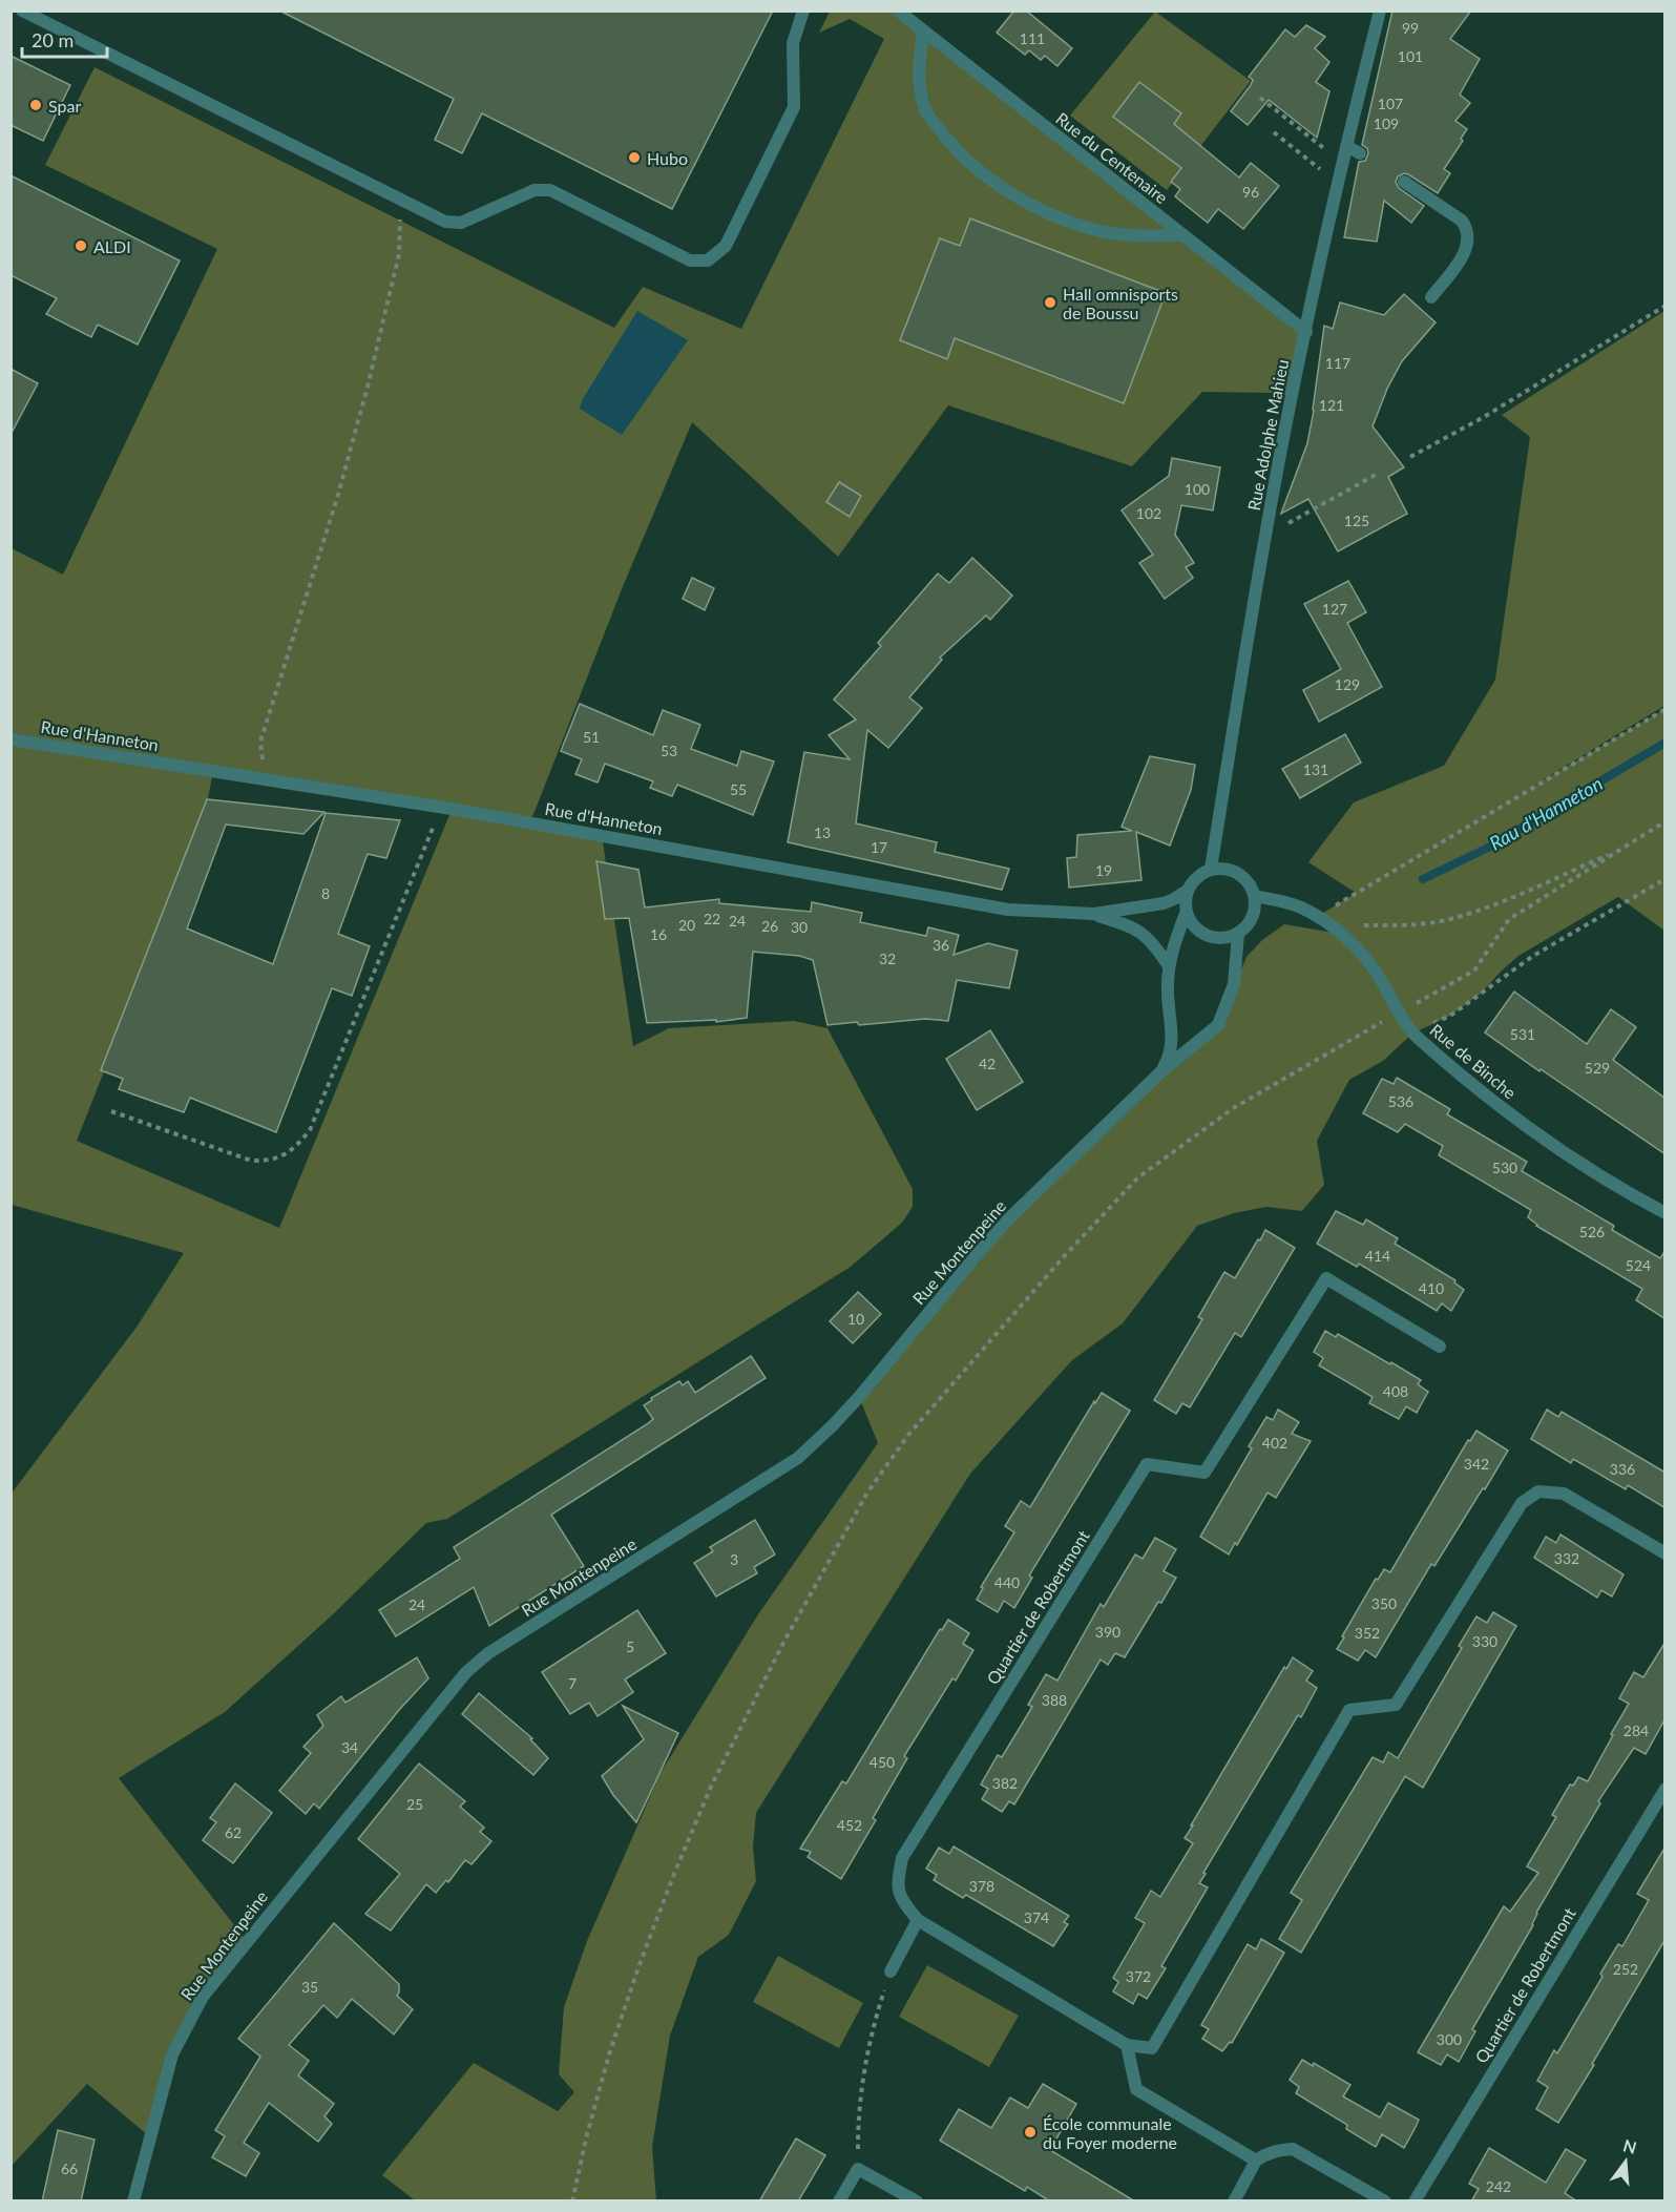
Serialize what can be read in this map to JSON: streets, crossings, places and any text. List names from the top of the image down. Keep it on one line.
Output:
{"streets":{"street":["Rue du Centenaire","Rue Adolphe Mahieu","Rue d'Hanneton","Rue de Binche","Rue Montenpeine","Quartier de Robertmont"]},"crossings":[["Rue du Centenaire","Rue Adolphe Mahieu"],["Rue Adolphe Mahieu","Rue d'Hanneton"],["Rue Adolphe Mahieu","Rue de Binche"],["Rue Adolphe Mahieu","Rue Montenpeine"],["Rue d'Hanneton","Rue de Binche"],["Rue d'Hanneton","Rue Montenpeine"],["Rue de Binche","Rue Montenpeine"]],"water":["Rau d'Hanneton"],"places":["Spar","Hubo","ALDI","Hall omnisports de Boussu","École communale du Foyer moderne"],"house_numbers":["99","111","101","107","109","96","117","121","100","102","125","127","129","51","53","131","55","13","17","19","8","22","24","20","26","30","16","36","32","531","42","529","536","530","526","414","524","410","10","408","402","342","336","332","3","440","350","24","390","352","330","5","7","388","284","34","450","382","25","452","62","378","374","252","372","35","300","66","242"],"scale_bar":"20 m","north":"top"}
